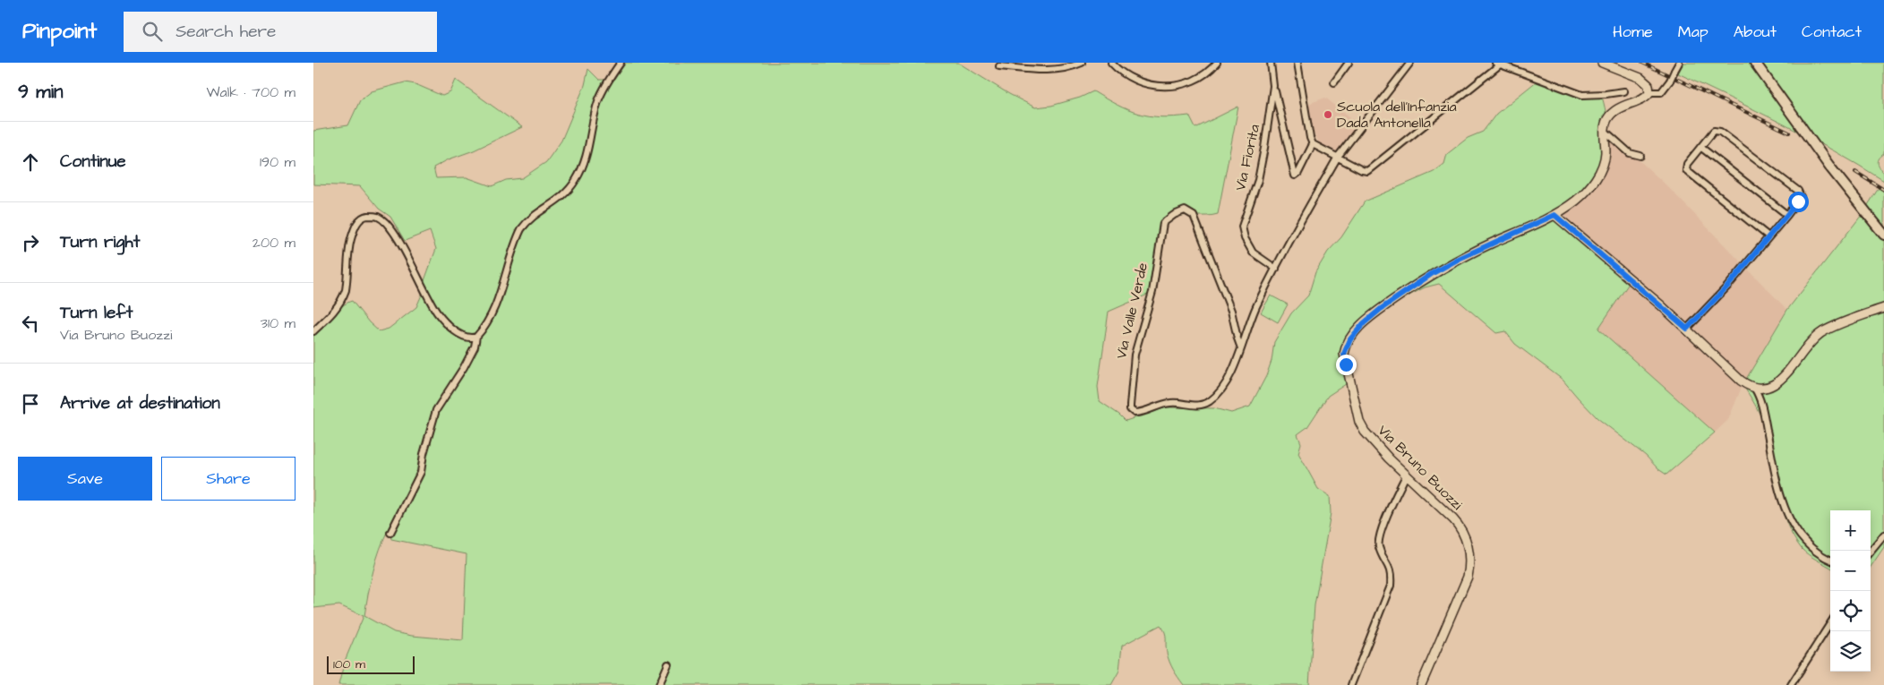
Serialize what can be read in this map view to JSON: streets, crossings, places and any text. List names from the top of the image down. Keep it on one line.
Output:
{"streets":{"street":["Via Fiorita","Via Valle Verde","Via Bruno Buozzi"]},"crossings":[["Via Fiorita","Via Valle Verde"]],"places":["Scuola dell'Infanzia Dada Antonella"],"scale_bar":"100 m","page":{"header":"Pinpoint","search":"Search here","nav":["Home","Map","About","Contact"],"heading":["9 min","Walk · 700 m"],"list":[["Continue","190 m"],["Turn right","200 m"],["Turn left","Via Bruno Buozzi","310 m"],"Arrive at destination"],"buttons":["Save","Share"],"map_buttons":["+","−"],"scale":"100 m"}}
